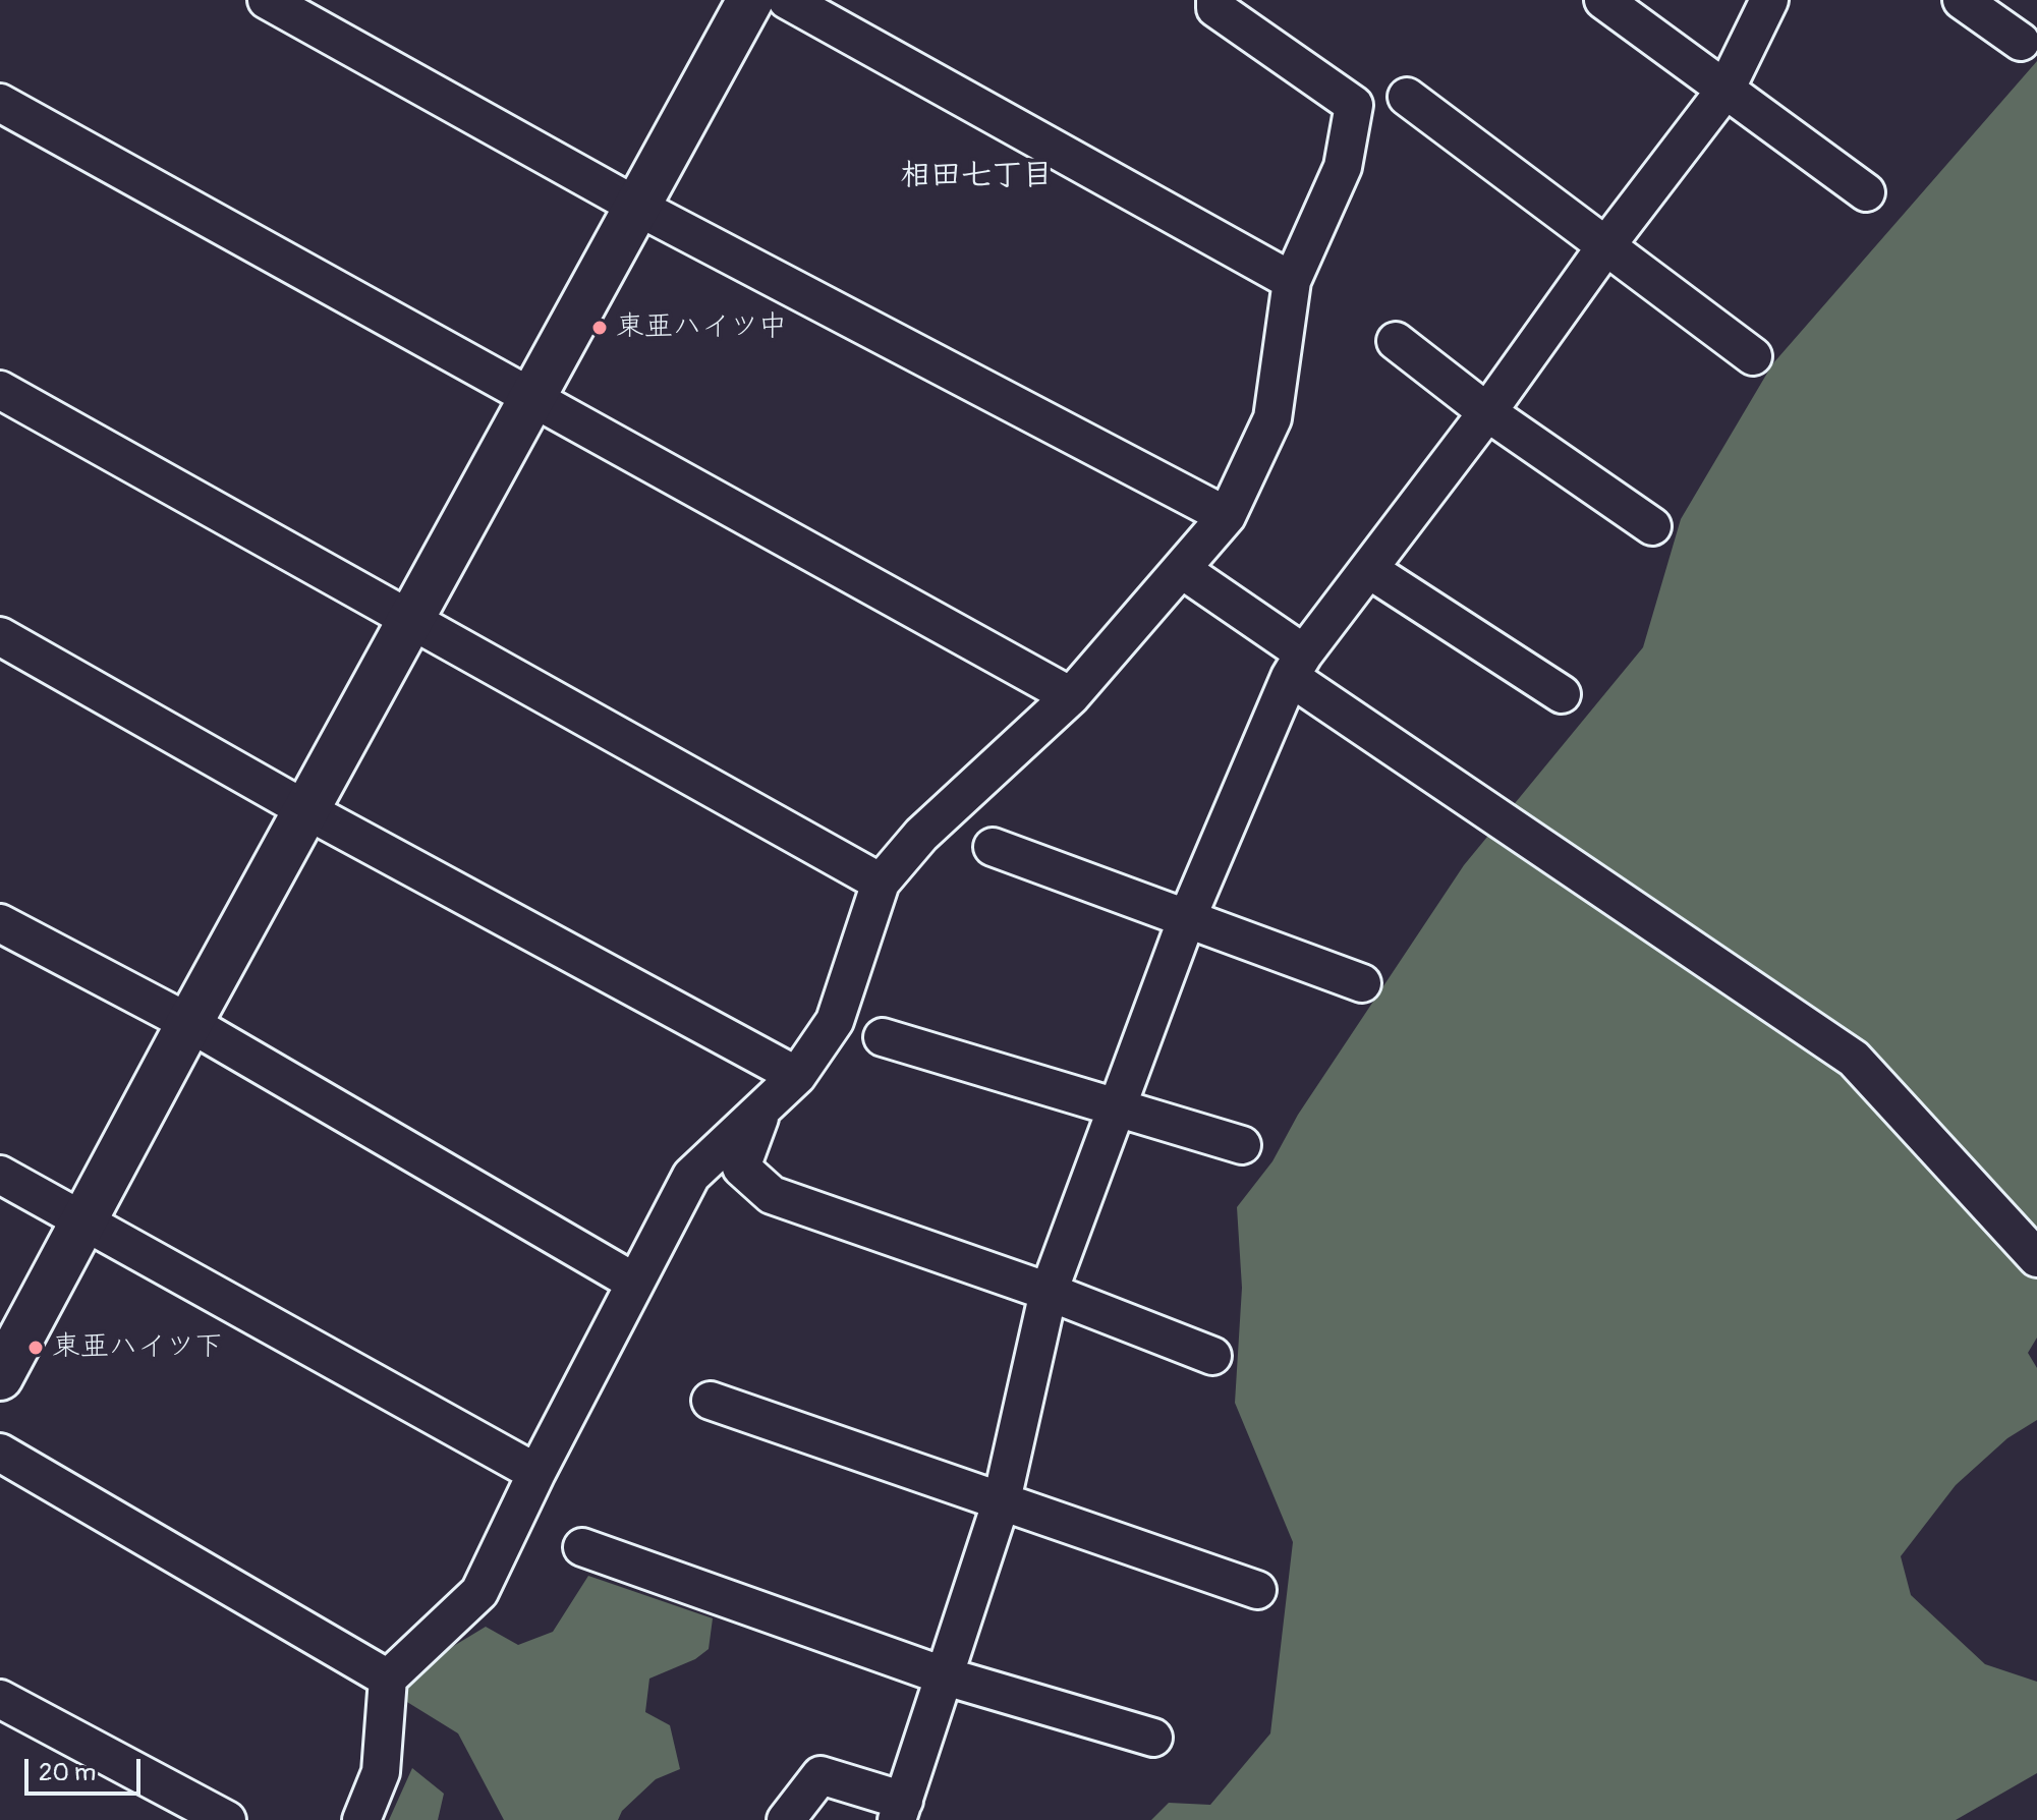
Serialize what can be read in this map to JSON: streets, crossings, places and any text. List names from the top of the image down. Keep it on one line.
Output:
{"districts":["相田七丁目"],"places":["東亜ハイツ中","東亜ハイツ下"],"scale_bar":"20 m"}
